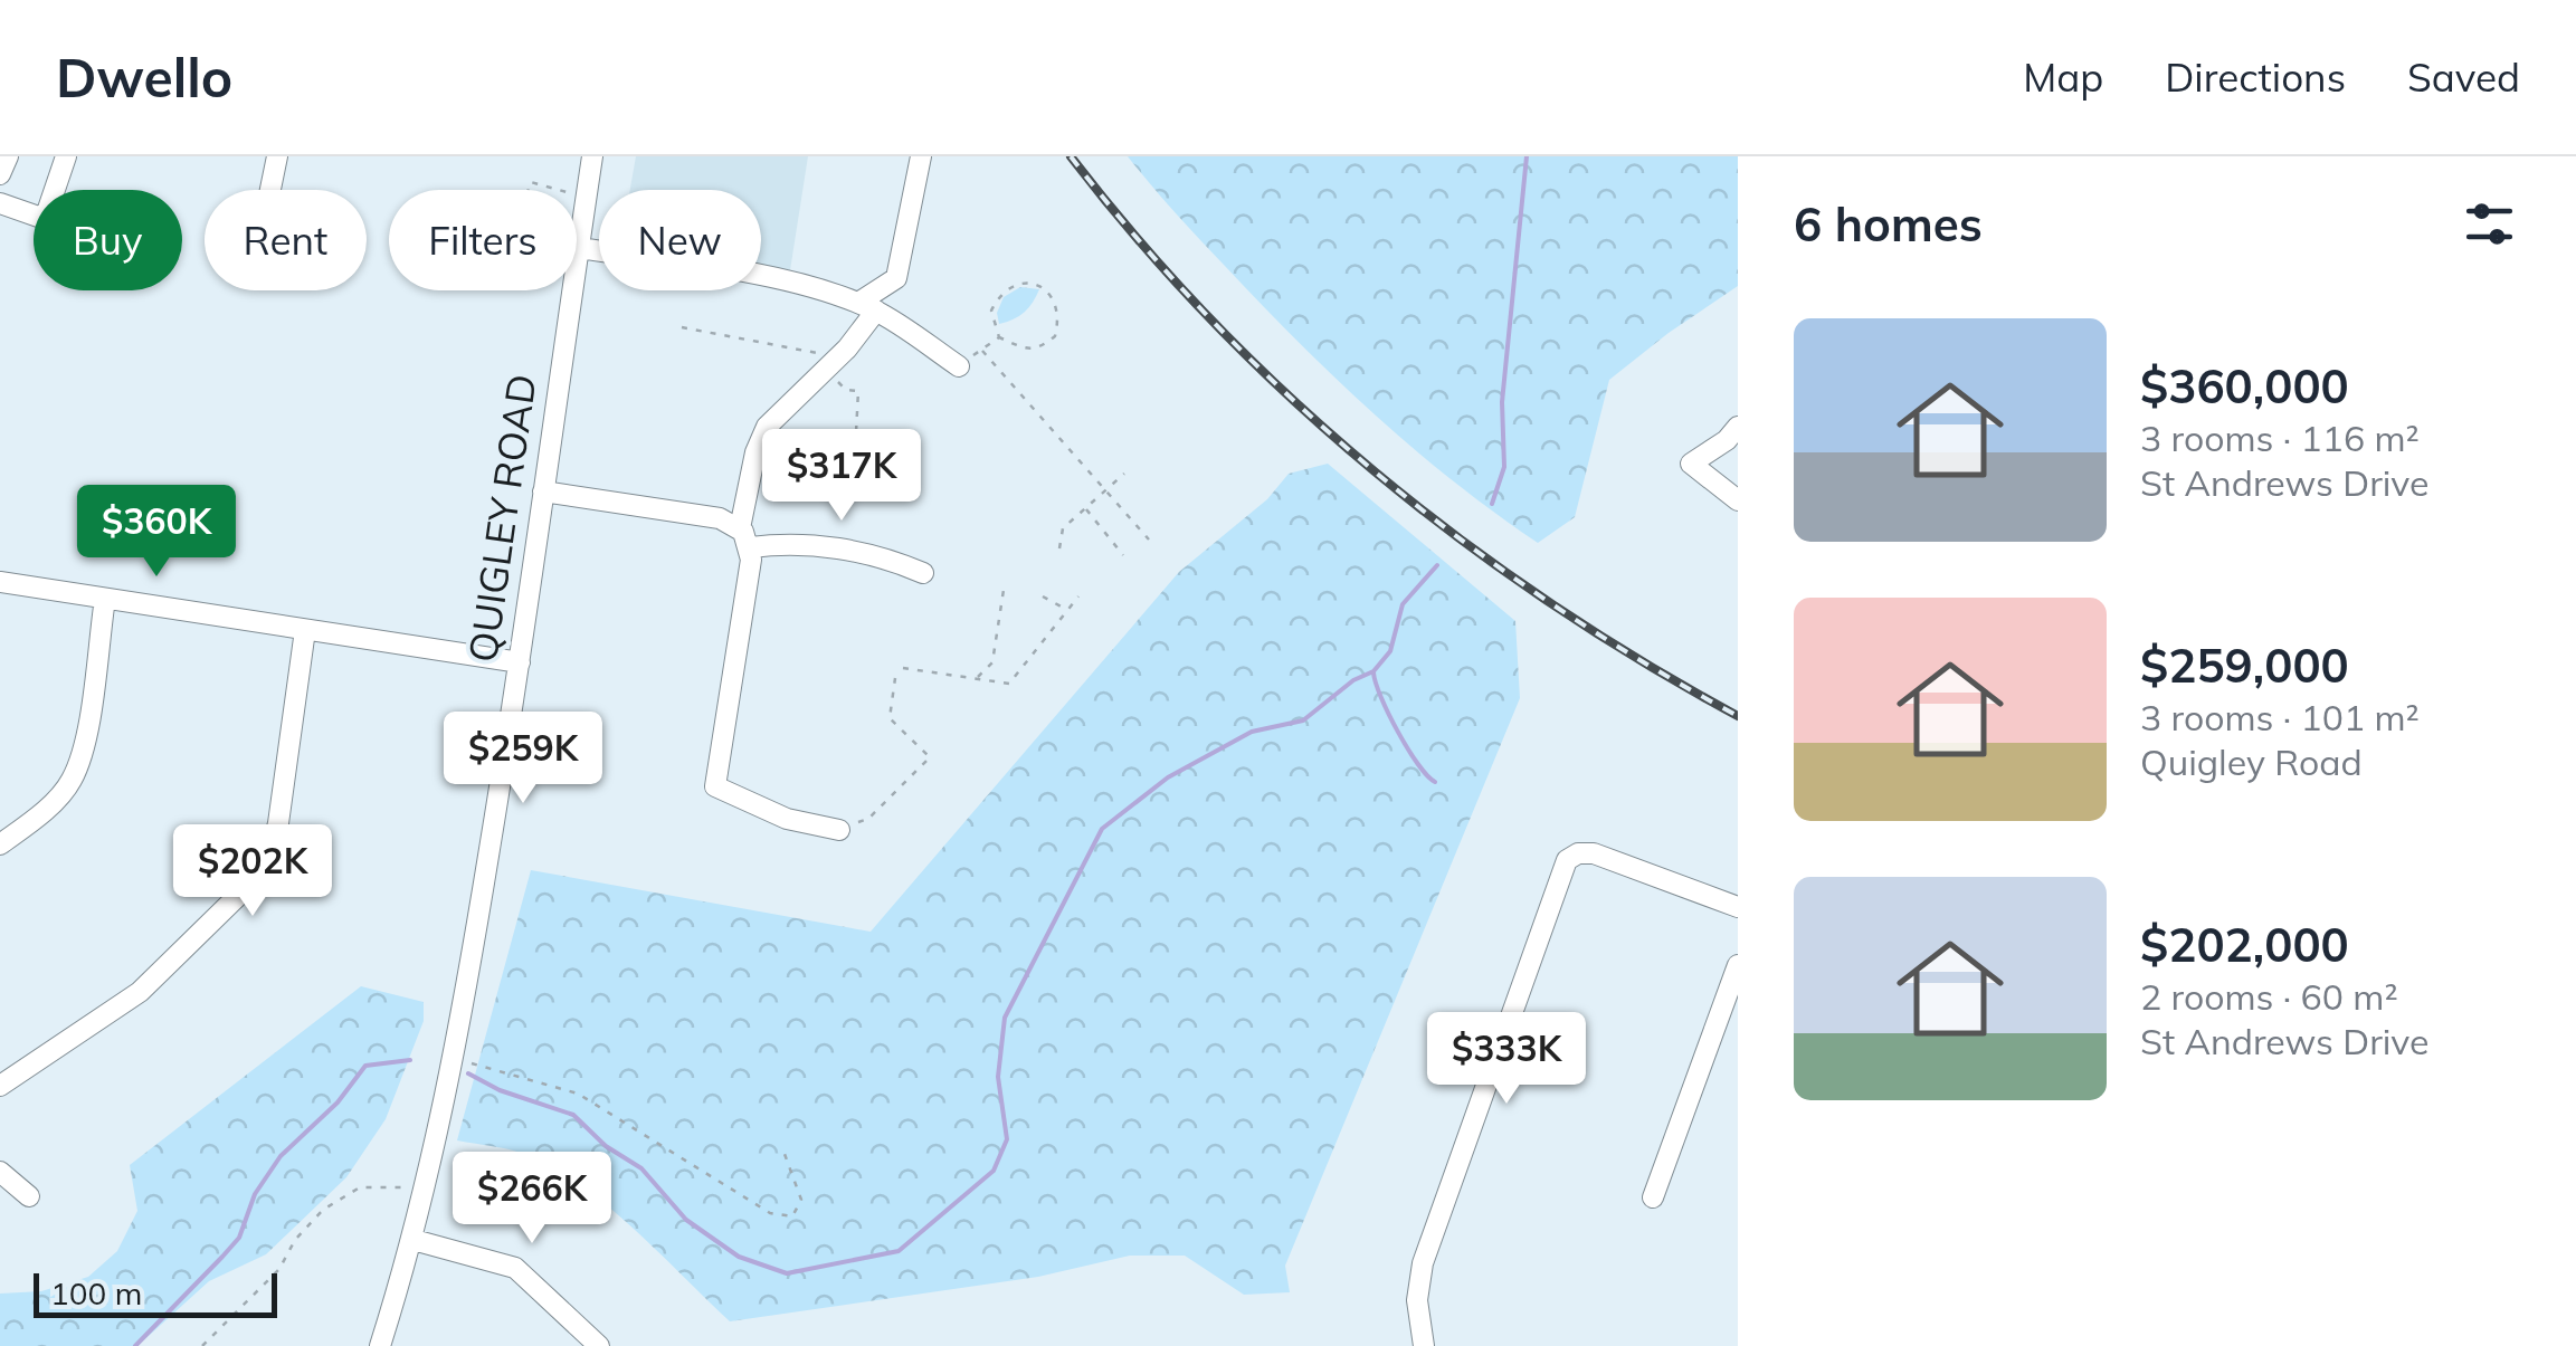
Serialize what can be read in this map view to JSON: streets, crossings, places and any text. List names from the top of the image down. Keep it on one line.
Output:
{"streets":{"street":["QUIGLEY ROAD"]},"scale_bar":"100 m","page":{"header":"Dwello","nav":["Map","Directions","Saved"],"heading":"6 homes","chip":["Buy","Rent","Filters","New"],"list":[{"name":"$360,000","note":"3 rooms · 116 m² · St Andrews Drive"},{"name":"$259,000","note":"3 rooms · 101 m² · Quigley Road"},{"name":"$202,000","note":"2 rooms · 60 m² · St Andrews Drive"}],"price":["$317K","$360K","$259K","$202K","$333K","$266K"],"scale":"100 m"}}
